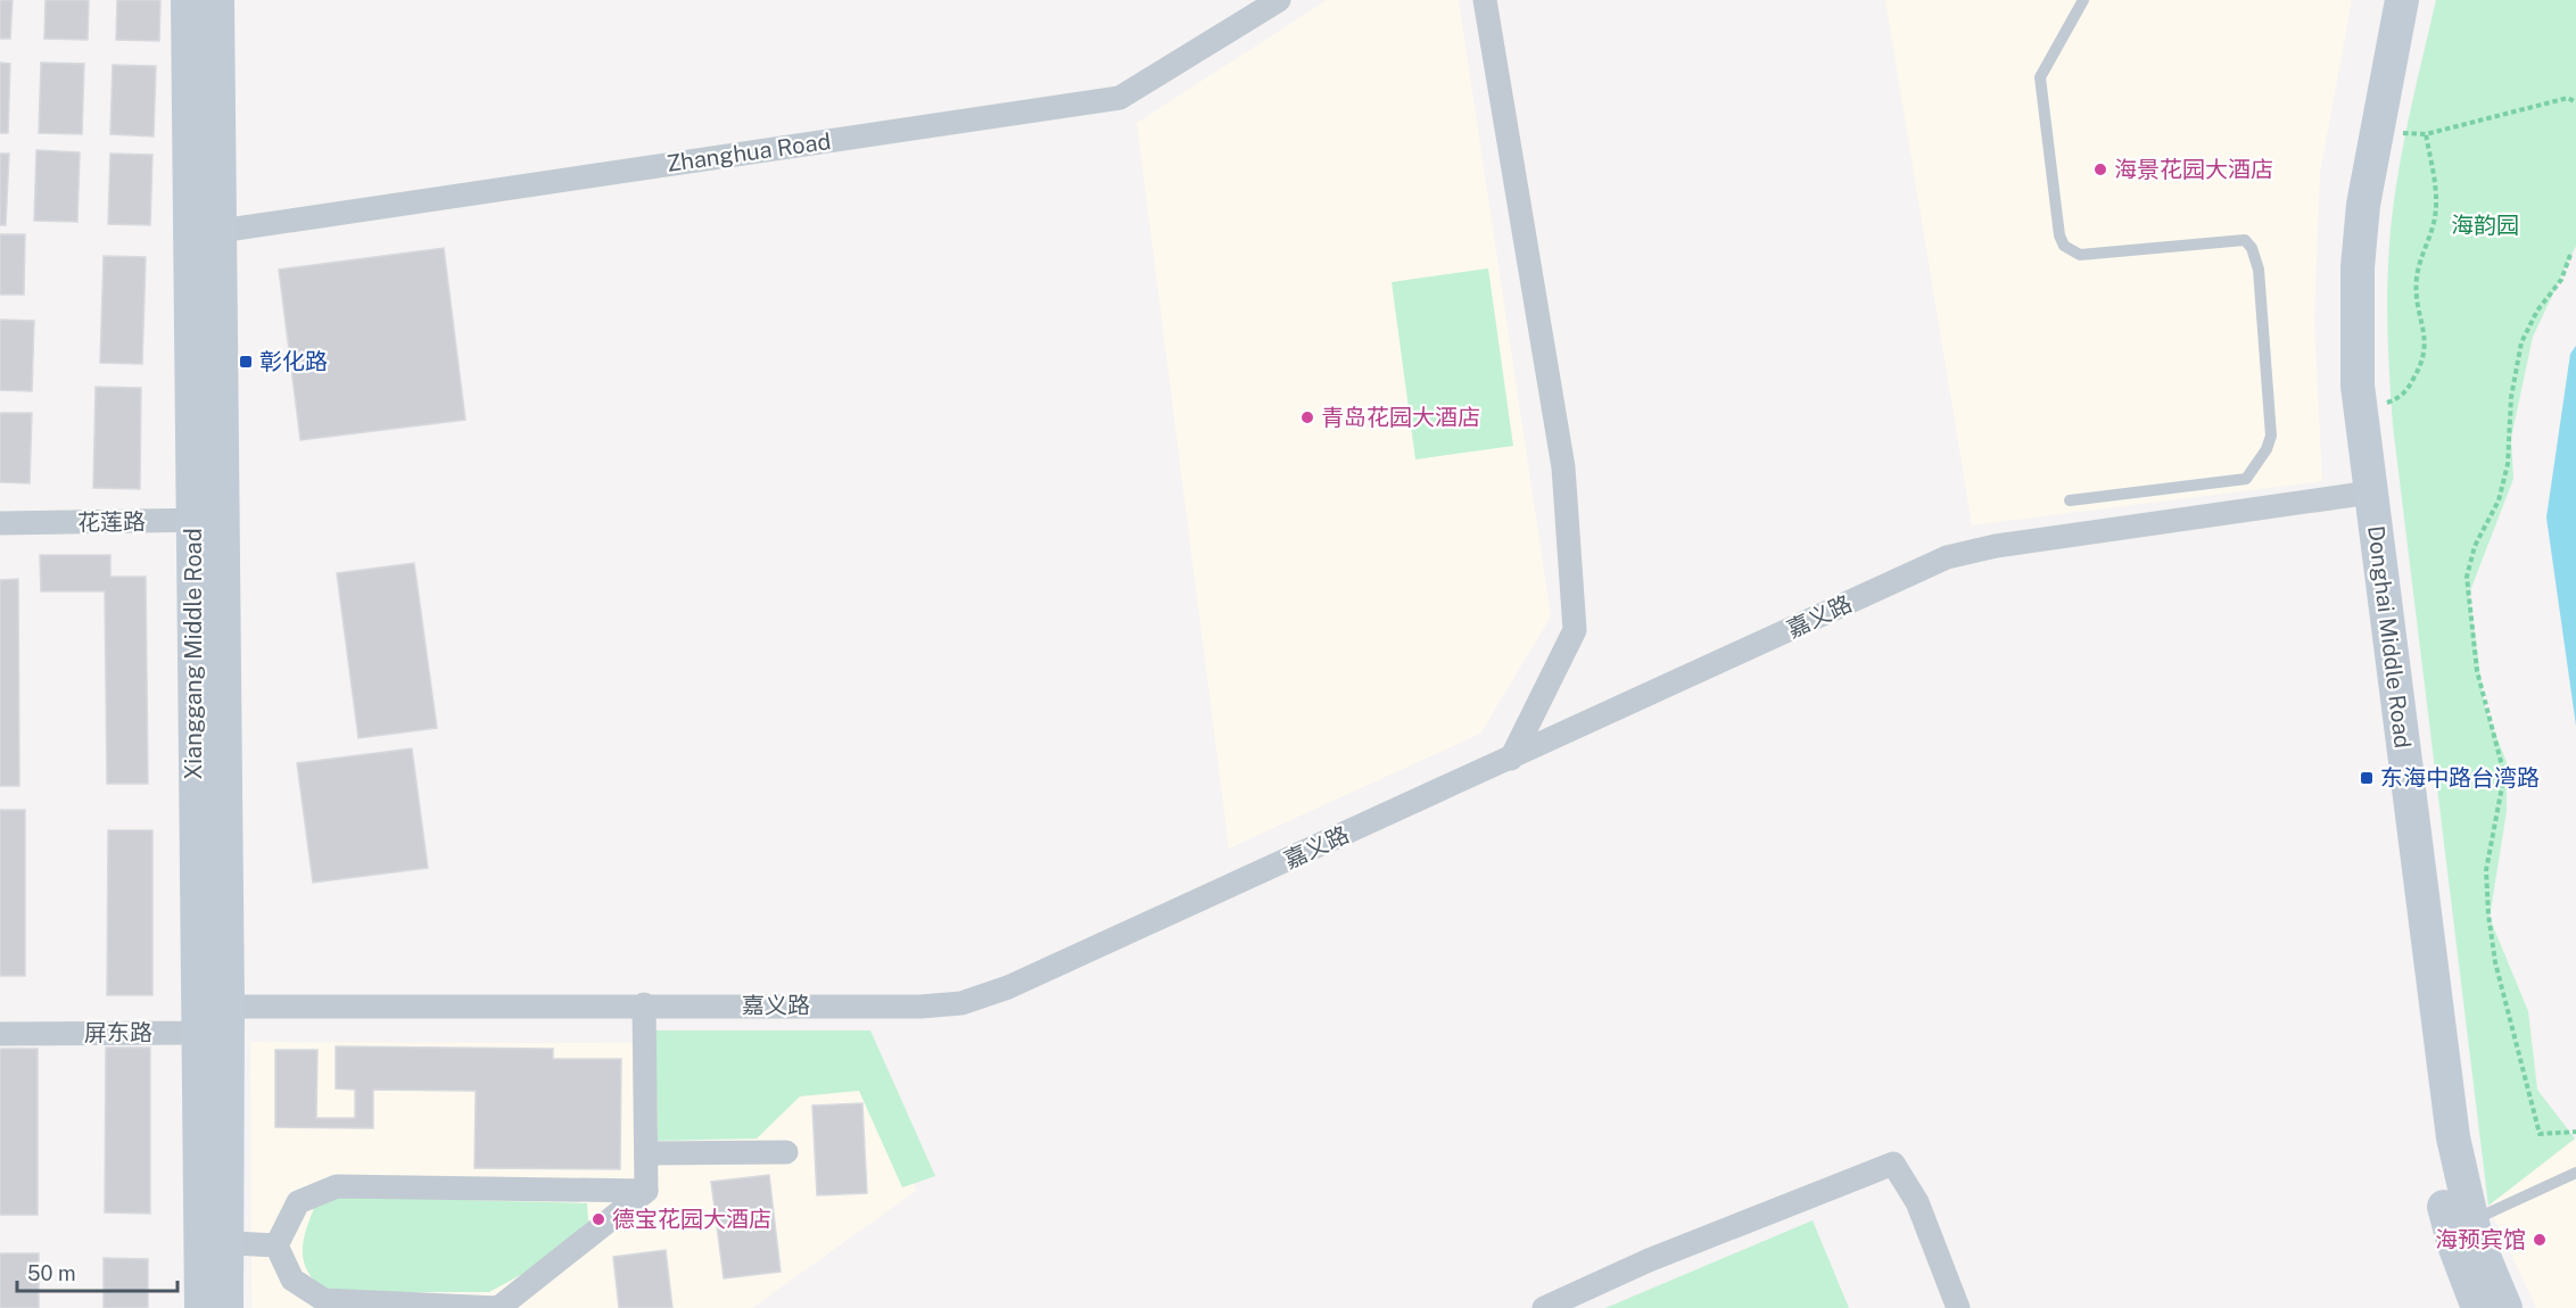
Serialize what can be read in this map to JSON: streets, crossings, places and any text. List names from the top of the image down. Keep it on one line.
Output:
{"streets":{"main road":["Donghai Middle Road","Xianggang Middle Road"],"street":["Zhanghua Road","花莲路","嘉义路","屏东路"]},"crossings":[["Zhanghua Road","Xianggang Middle Road"],["花莲路","Xianggang Middle Road"],["嘉义路","Donghai Middle Road"],["嘉义路","Xianggang Middle Road"],["Xianggang Middle Road","屏东路"]],"parks":["海韵园"],"places":{"other":["海景花园大酒店","青岛花园大酒店","德宝花园大酒店","海预宾馆"],"transit":["彰化路","东海中路台湾路"]},"scale_bar":"50 m"}
